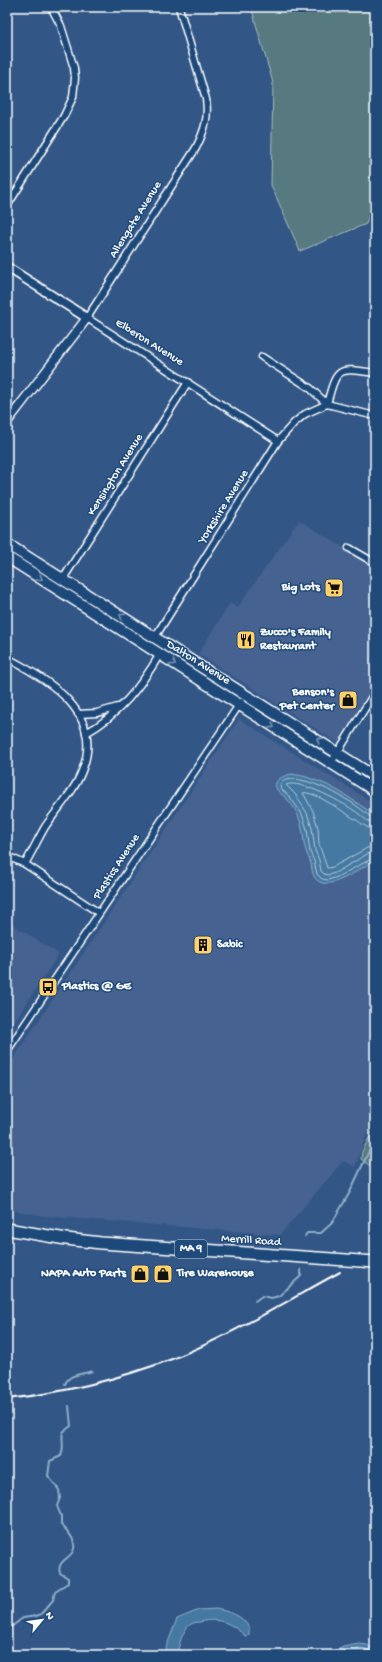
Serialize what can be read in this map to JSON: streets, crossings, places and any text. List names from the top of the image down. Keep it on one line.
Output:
{"streets":{"highway":["Merrill Road","MA 9"],"main road":["Dalton Avenue"],"street":["Allengate Avenue","Elberon Avenue","Kensington Avenue","Yorkshire Avenue","Plastics Avenue"]},"crossings":[["Allengate Avenue","Elberon Avenue"],["Elberon Avenue","Kensington Avenue"],["Elberon Avenue","Yorkshire Avenue"],["Kensington Avenue","Dalton Avenue"],["Yorkshire Avenue","Dalton Avenue"],["Dalton Avenue","Plastics Avenue"]],"places":{"supermarket":["Big Lots"],"restaurant":["Zucco's Family Restaurant"],"shop":["Benson's Pet Center","NAPA Auto Parts","Tire Warehouse"],"building":["Sabic"],"bus stop":["Plastics @ GE"]},"north":"top right"}
